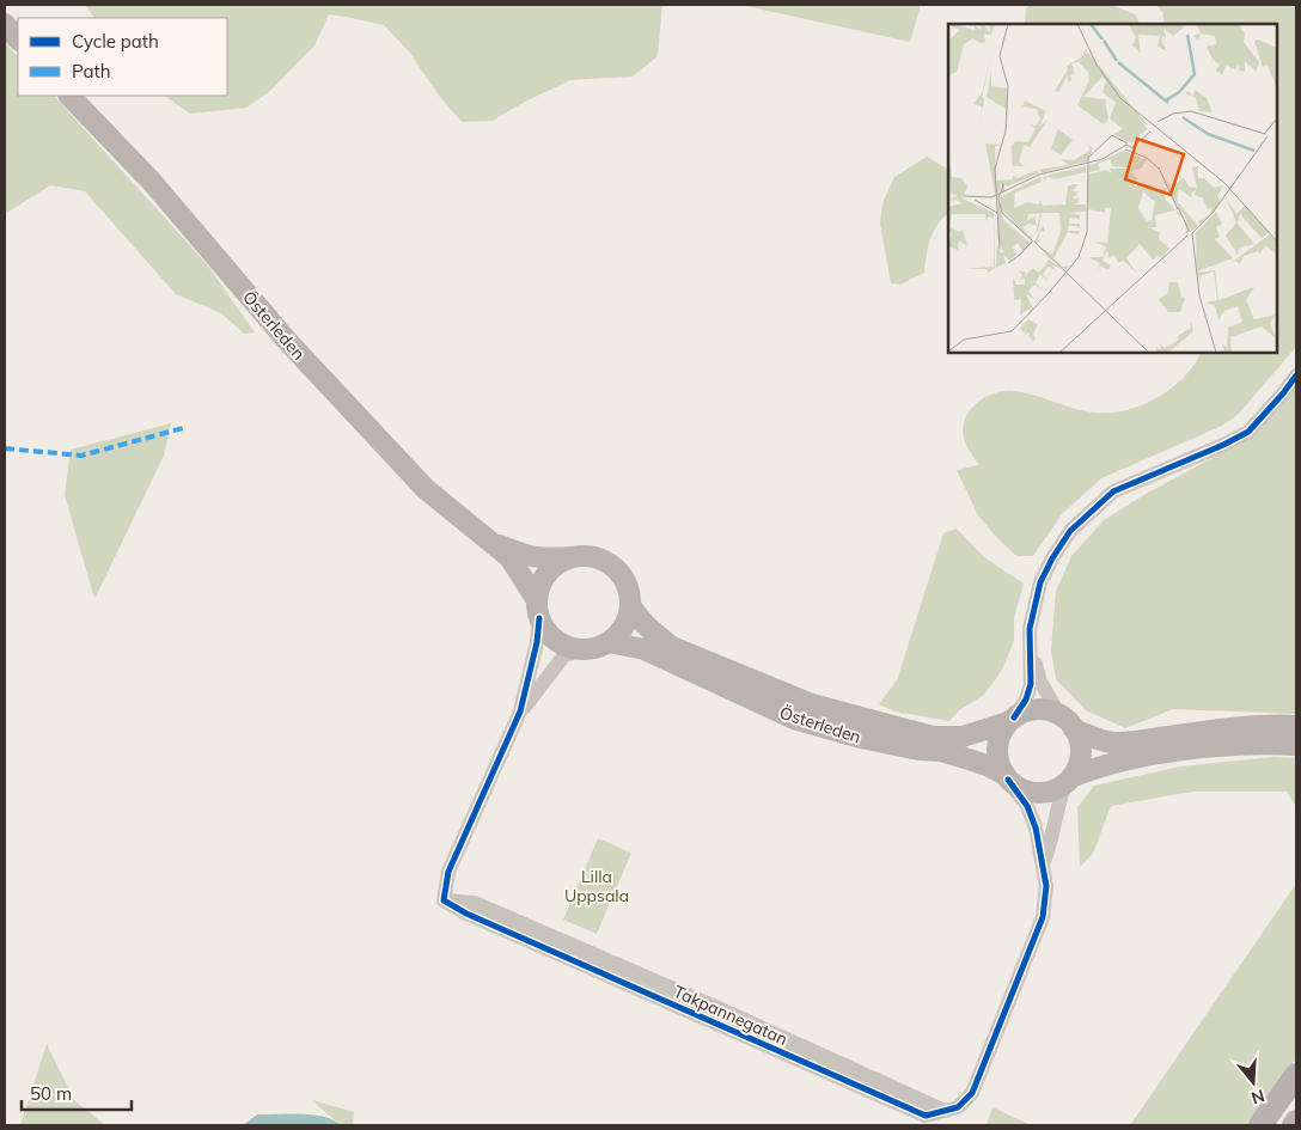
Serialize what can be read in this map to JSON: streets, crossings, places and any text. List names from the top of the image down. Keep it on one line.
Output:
{"streets":{"main road":["Österleden"],"street":["Takpannegatan"]},"crossings":[["Österleden","Takpannegatan"]],"parks":["Lilla Uppsala"],"legend":["Cycle path","Path"],"scale_bar":"50 m","north":"bottom"}
